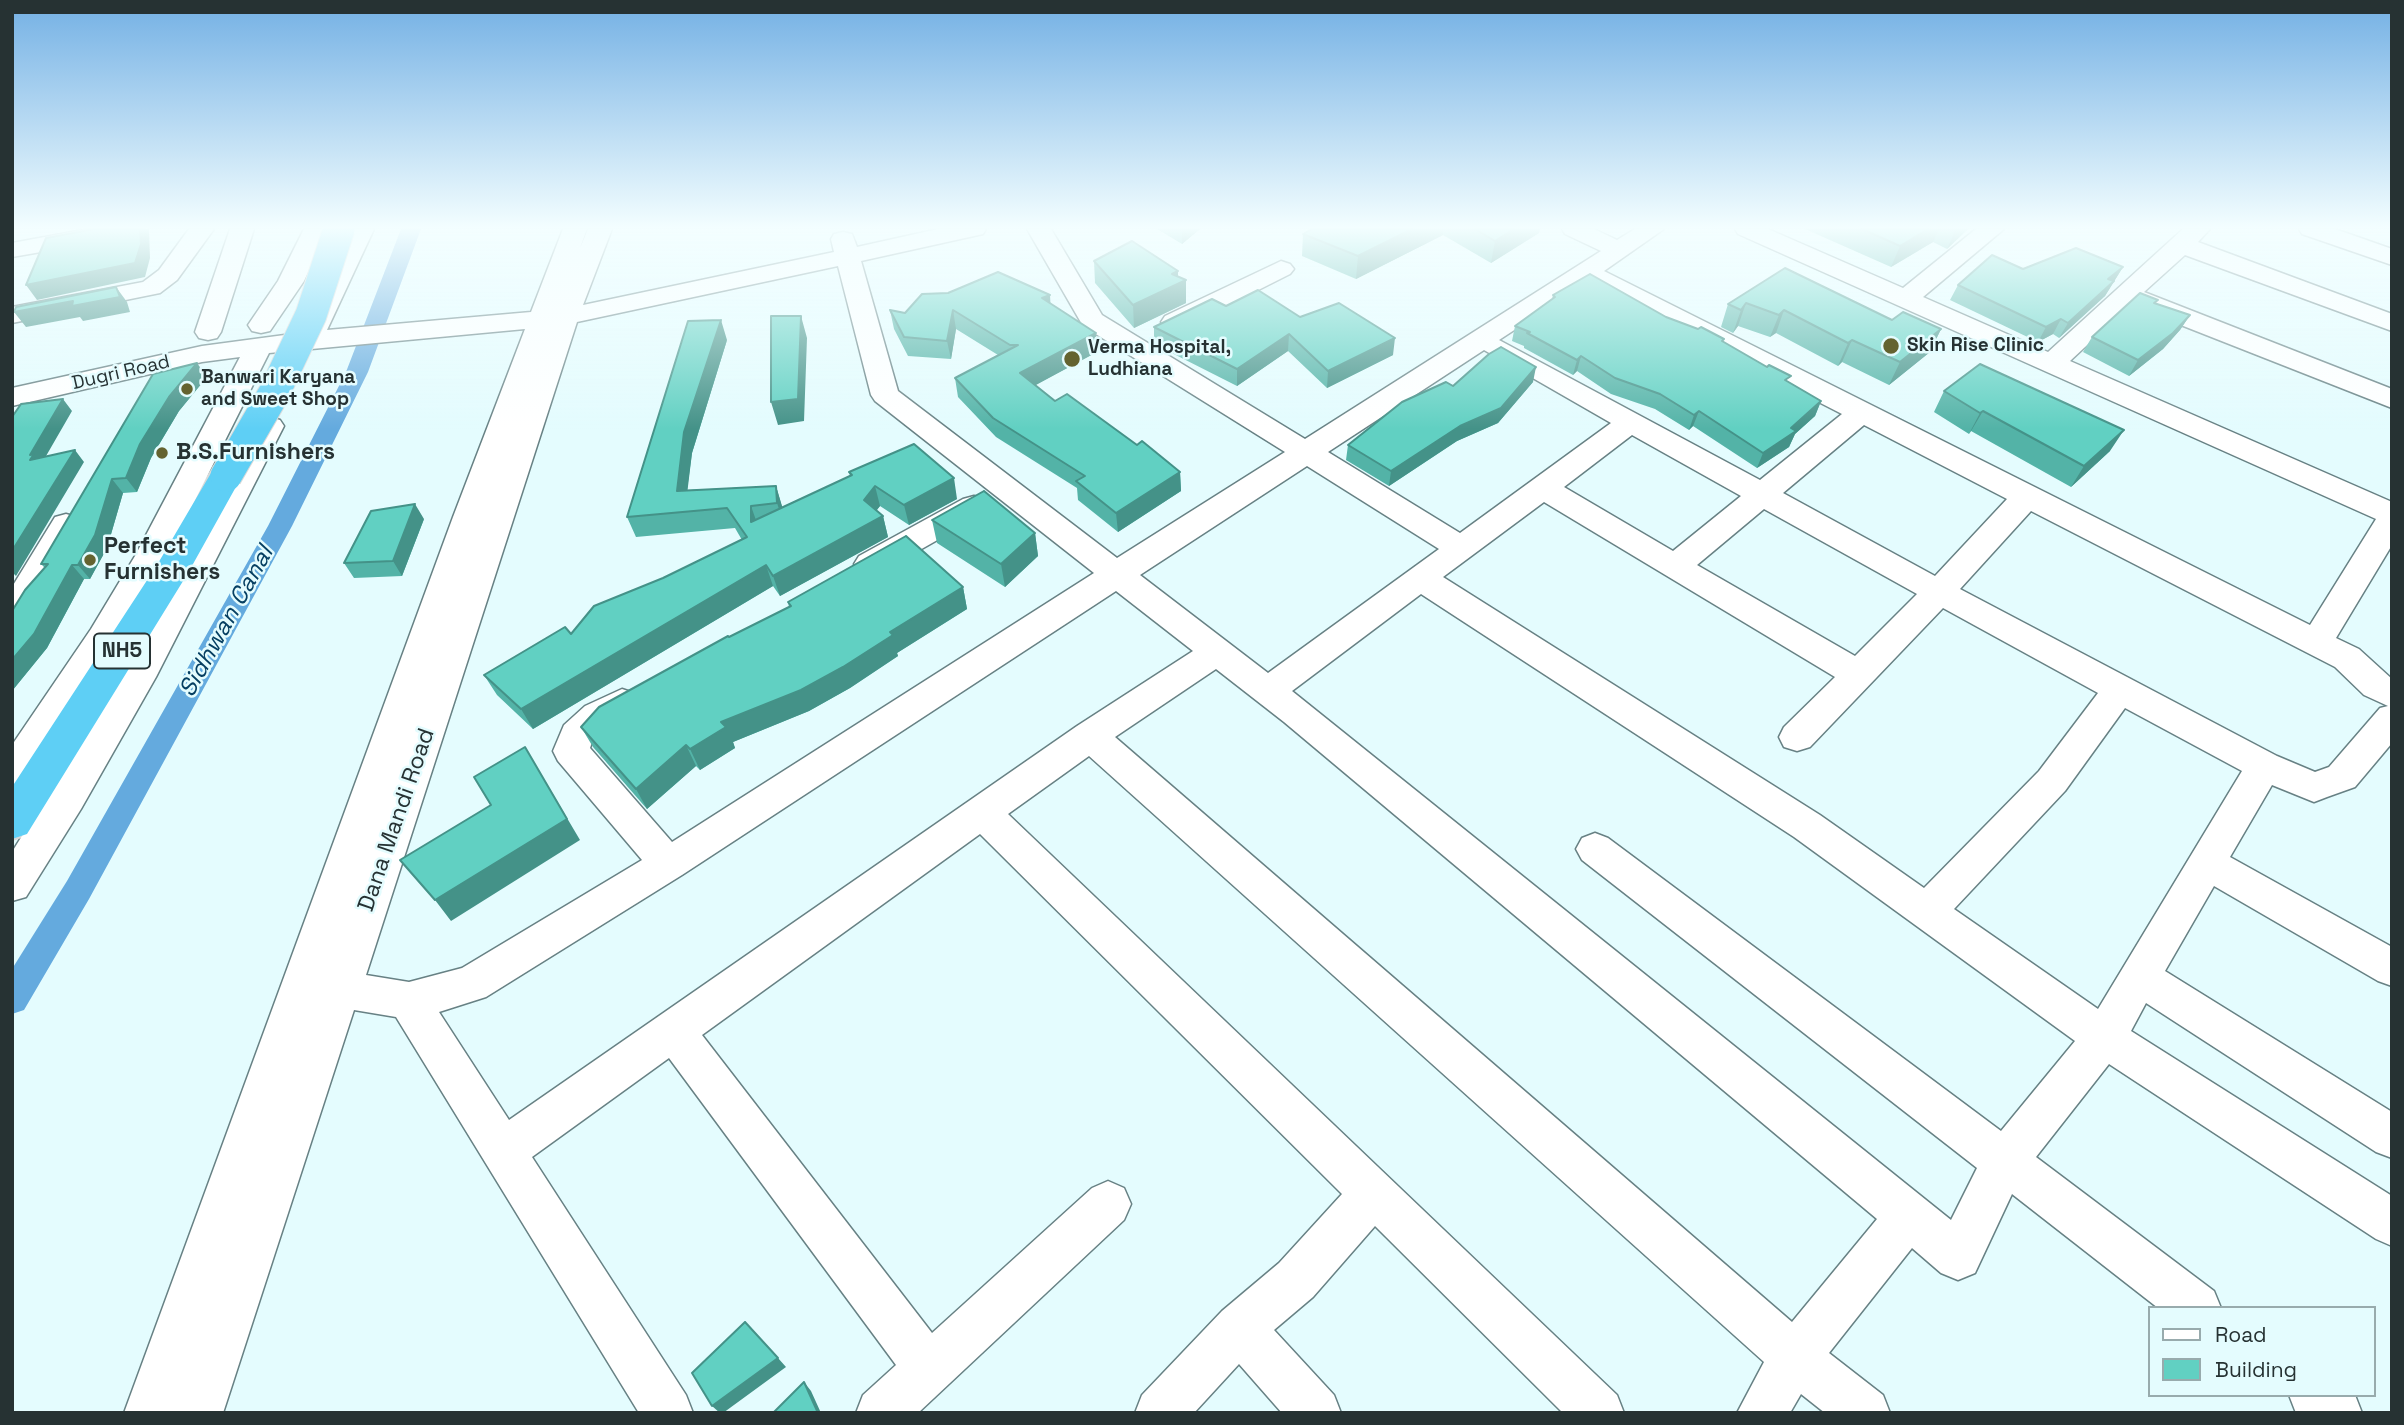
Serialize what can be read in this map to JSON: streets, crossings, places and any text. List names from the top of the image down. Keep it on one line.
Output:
{"streets":{"highway":["NH5"],"street":["Dugri Road","Dana Mandi Road"]},"crossings":[["Dugri Road","Dana Mandi Road"]],"water":["Sidhwan Canal"],"places":["Skin Rise Clinic","Verma Hospital, Ludhiana","Banwari Karyana and Sweet Shop","B.S.Furnishers","Perfect Furnishers"],"legend":["Road","Building"]}
